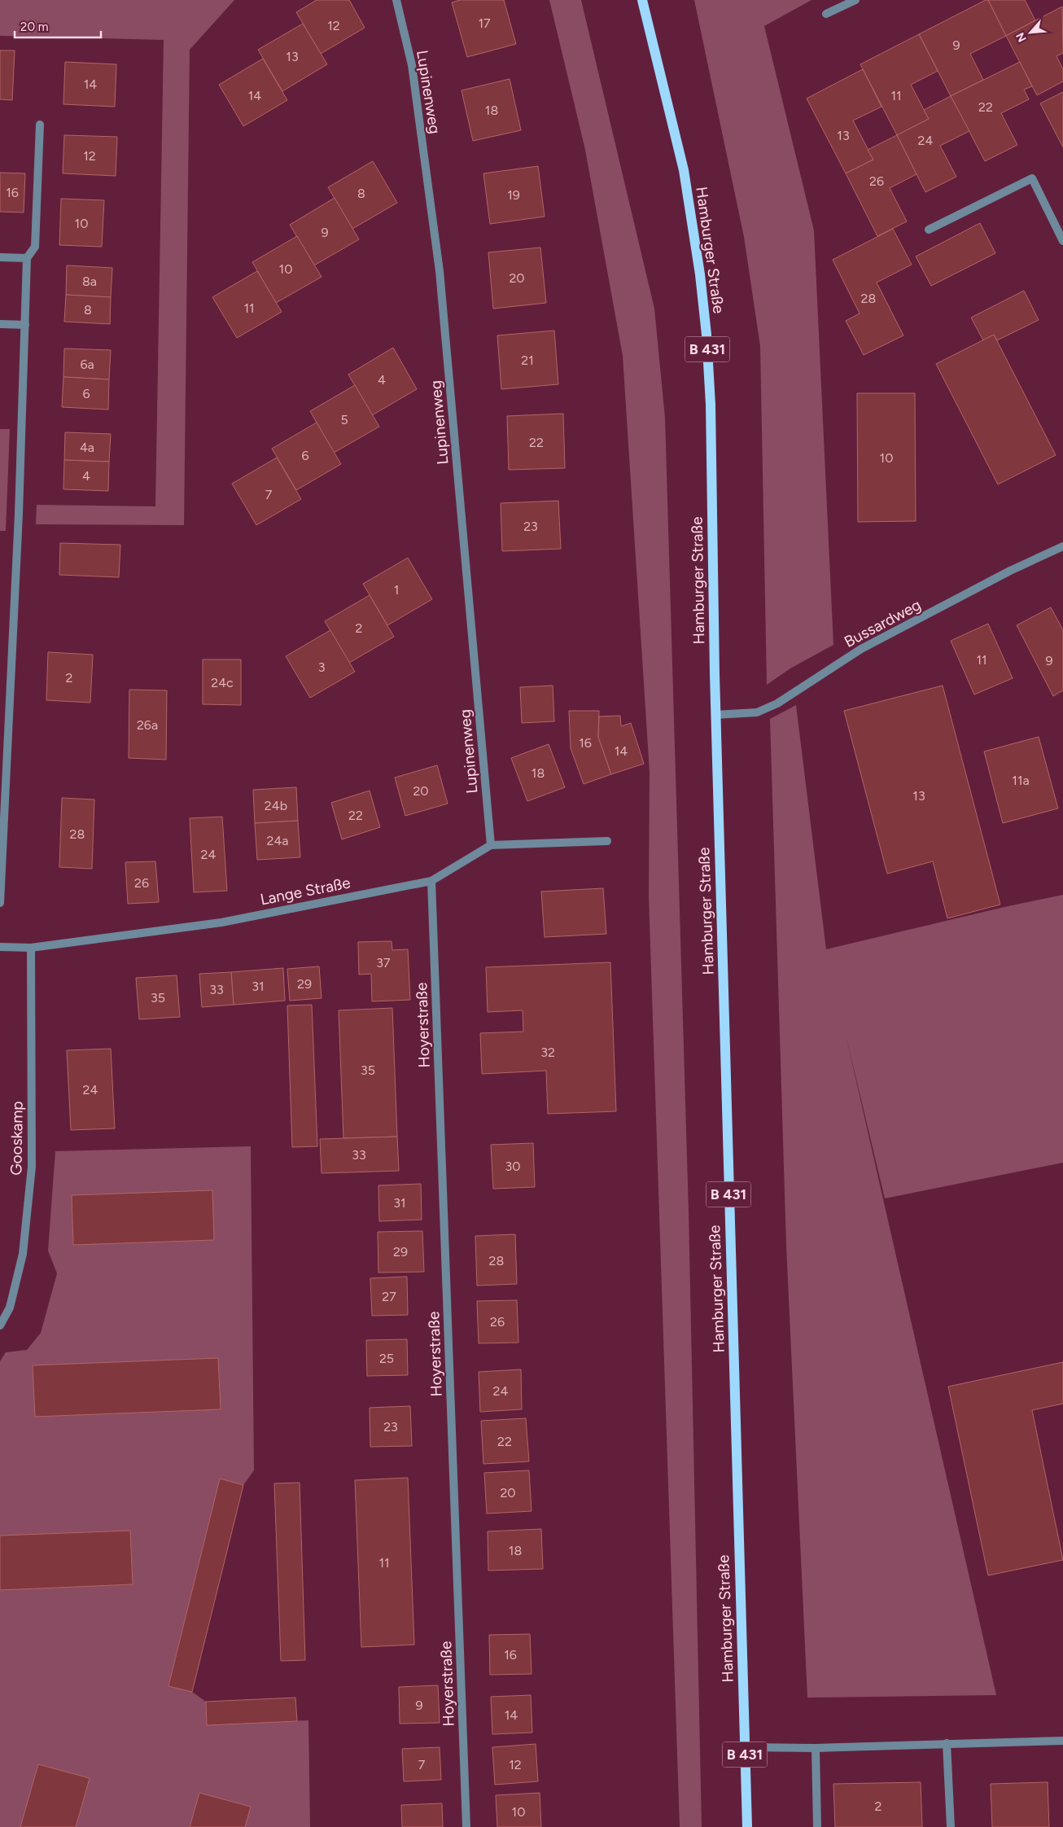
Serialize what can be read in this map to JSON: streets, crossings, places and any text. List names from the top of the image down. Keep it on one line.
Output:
{"streets":{"main road":["Hamburger Straße","B 431"],"street":["Lupinenweg","Bussardweg","Lange Straße","Hoyerstraße","Gooskamp"]},"crossings":[["Lupinenweg","Lange Straße"],["Hamburger Straße","Bussardweg"],["Lange Straße","Hoyerstraße"],["Lange Straße","Gooskamp"]],"house_numbers":["17","12","9","13","14","14","11","22","18","13","24","12","26","16","8","19","10","9","10","20","8a","28","11","8","21","6a","4","6","5","22","4a","6","10","4","7","23","1","2","11","9","3","2","24c","26a","16","14","18","11a","20","13","24b","22","28","24a","24","26","37","29","31","33","35","32","35","24","33","30","31","29","28","27","26","25","24","23","22","20","18","11","16","9","14","7","12","2","10"],"scale_bar":"20 m","north":"bottom left"}
